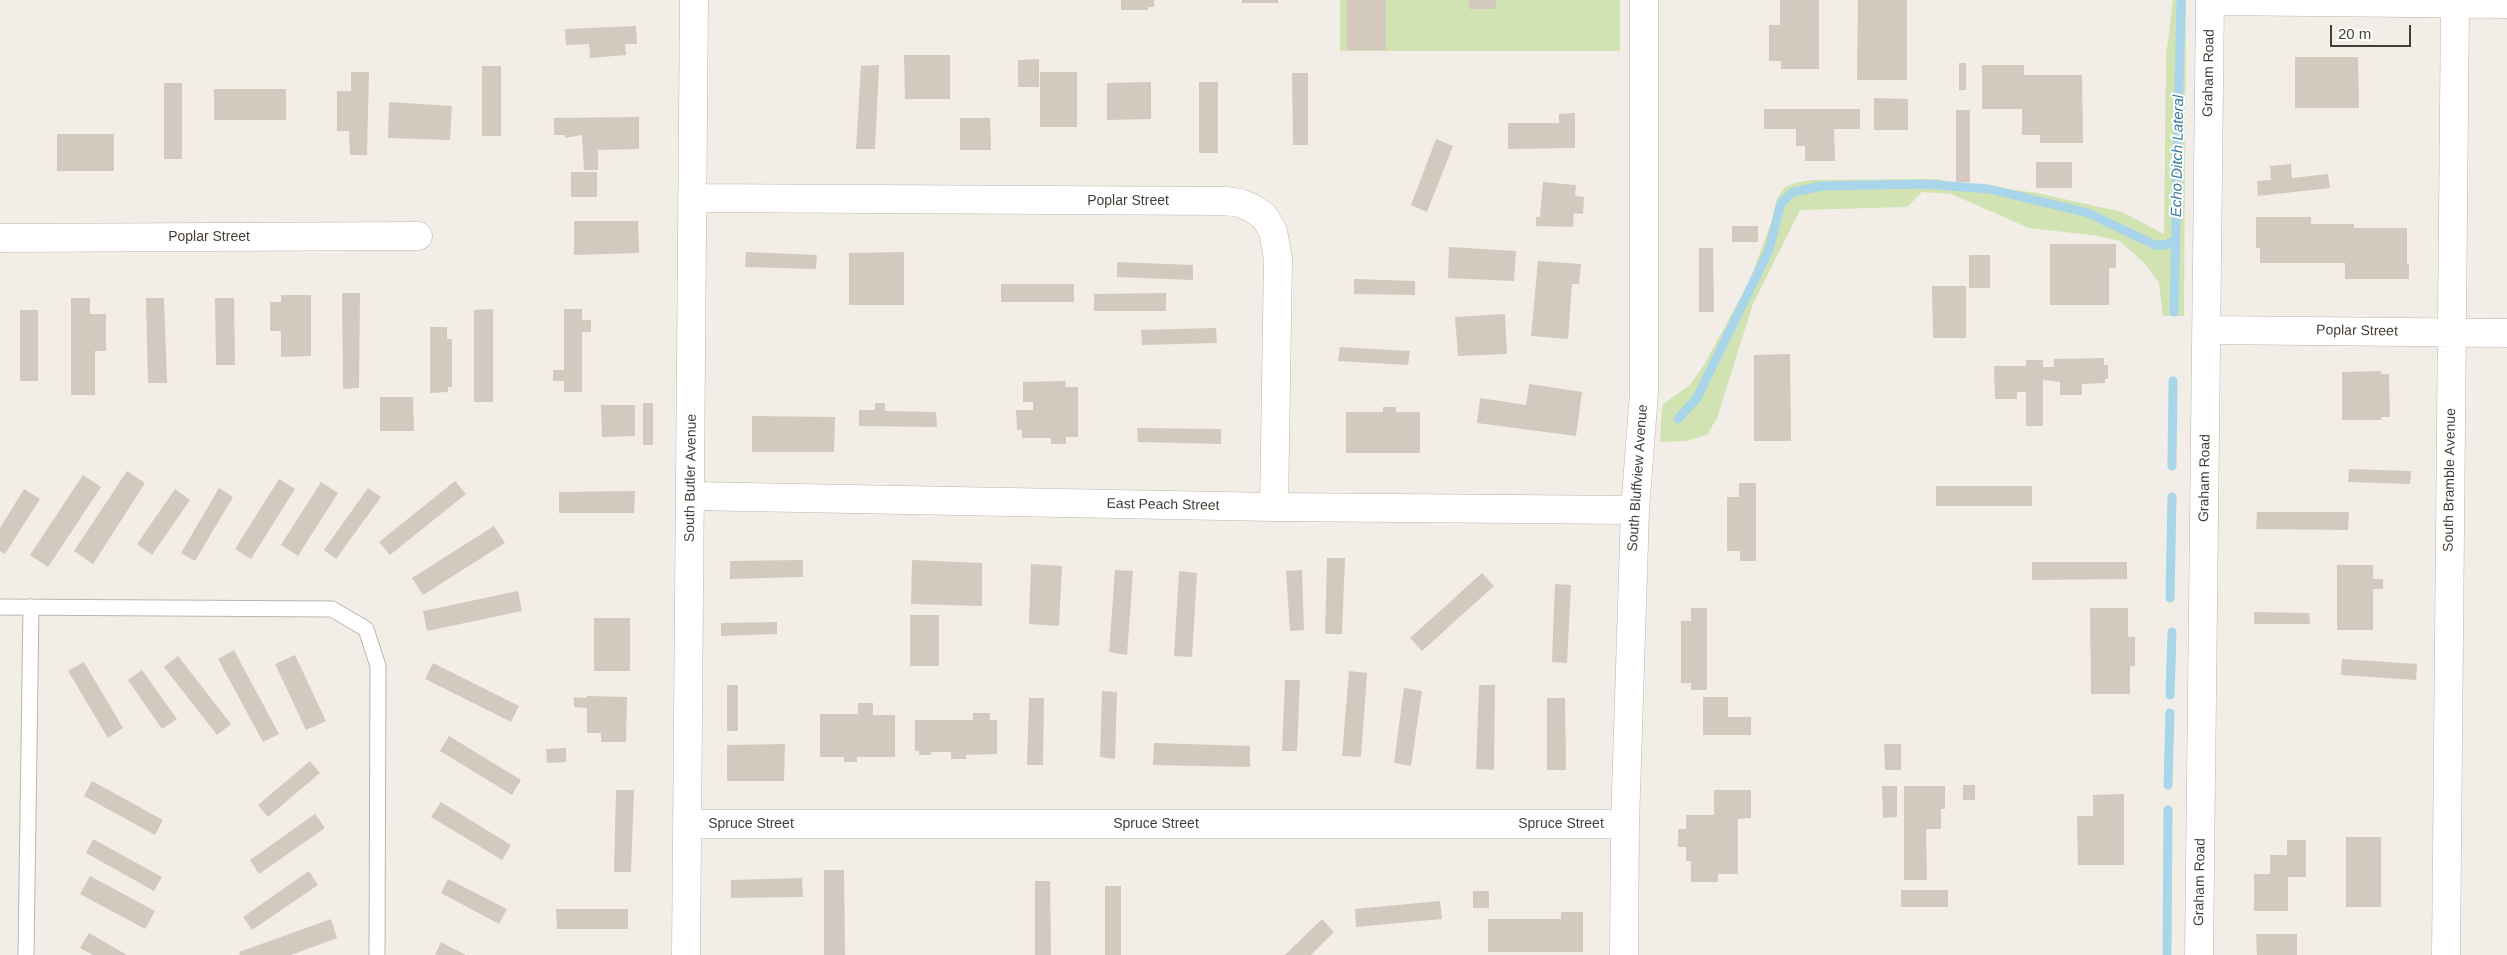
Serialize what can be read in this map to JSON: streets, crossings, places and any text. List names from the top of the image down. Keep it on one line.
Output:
{"streets":{"street":["Graham Road","Poplar Street","South Butler Avenue","South Bluffview Avenue","South Bramble Avenue","East Peach Street","Spruce Street"]},"crossings":[["Graham Road","Poplar Street"],["Poplar Street","South Butler Avenue"],["Poplar Street","South Bramble Avenue"],["Poplar Street","East Peach Street"],["South Butler Avenue","East Peach Street"],["South Butler Avenue","Spruce Street"],["South Bluffview Avenue","East Peach Street"],["South Bluffview Avenue","Spruce Street"]],"water":["Echo Ditch Lateral"],"scale_bar":"20 m"}
